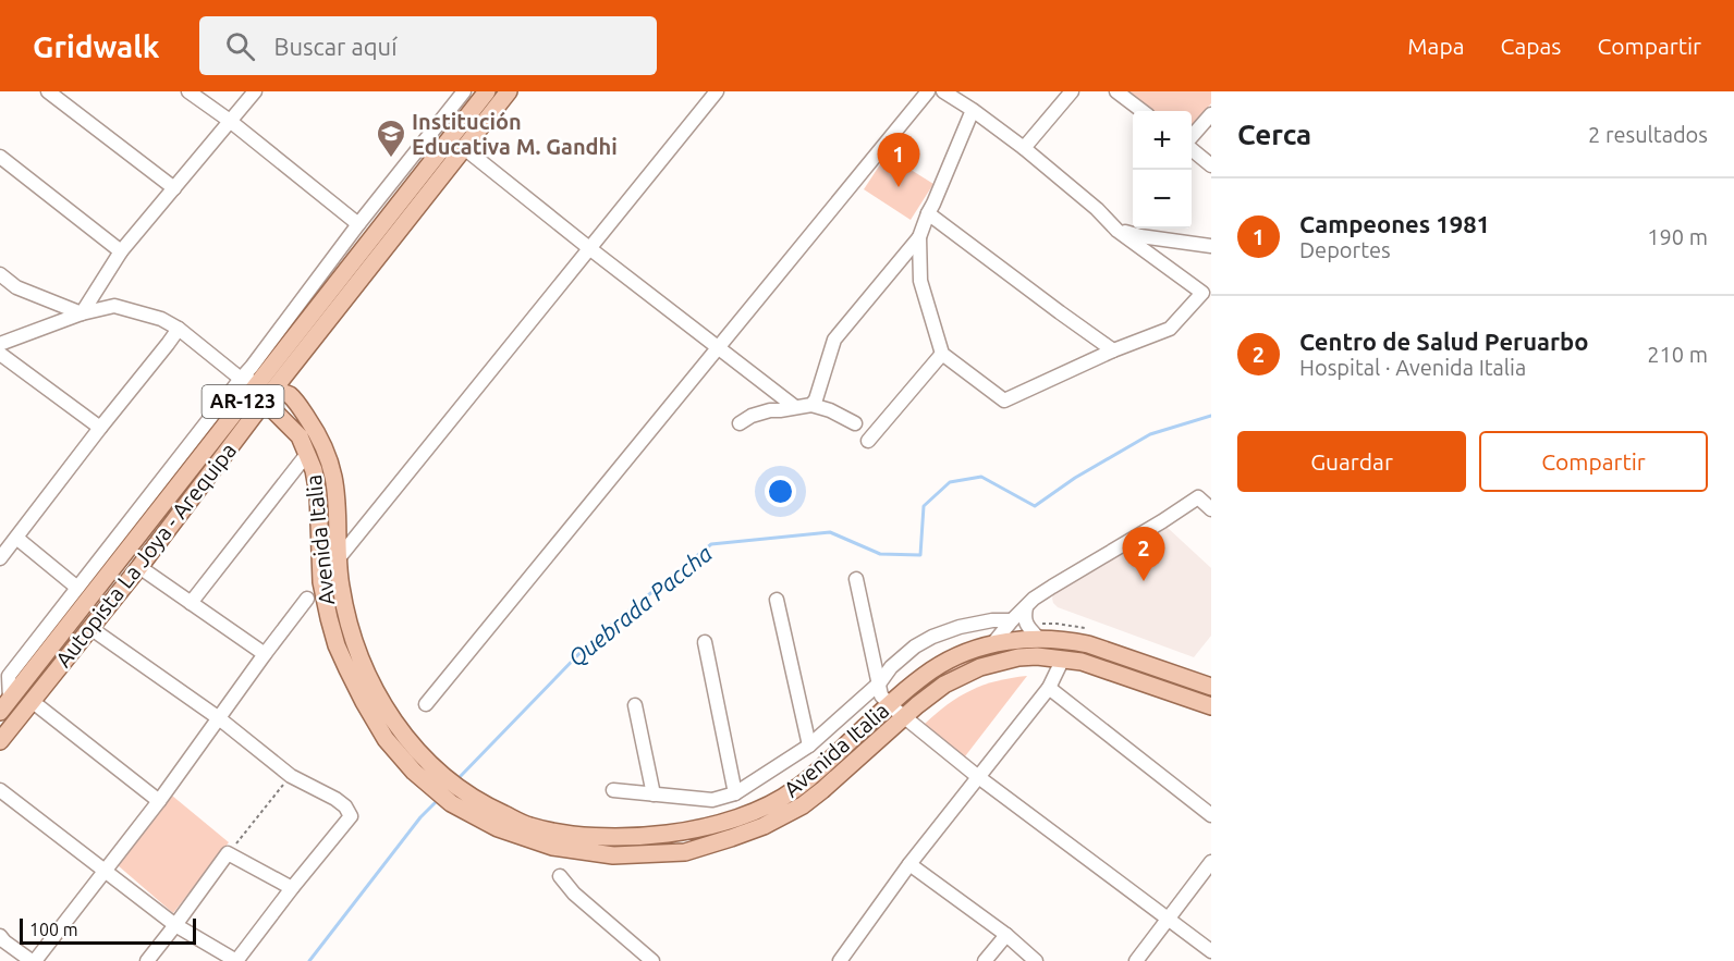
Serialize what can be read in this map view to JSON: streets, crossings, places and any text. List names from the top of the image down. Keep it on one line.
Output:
{"streets":{"main road":["AR-123","Avenida Italia","Autopista La Joya - Arequipa"]},"crossings":[["Avenida Italia","Autopista La Joya - Arequipa"]],"water":["Quebrada Paccha"],"places":{"school or university":["Institución Educativa M. Gandhi"]},"scale_bar":"100 m","page":{"header":"Gridwalk","search":"Buscar aquí","nav":["Mapa","Capas","Compartir"],"heading":["Cerca","2 resultados"],"map_buttons":["+","−"],"pins":["1","2"],"list":[{"mark":"1","name":"Campeones 1981","note":"Deportes","value":"190 m"},{"mark":"2","name":"Centro de Salud Peruarbo","note":"Hospital · Avenida Italia","value":"210 m"}],"buttons":["Guardar","Compartir"],"scale":"100 m"}}
